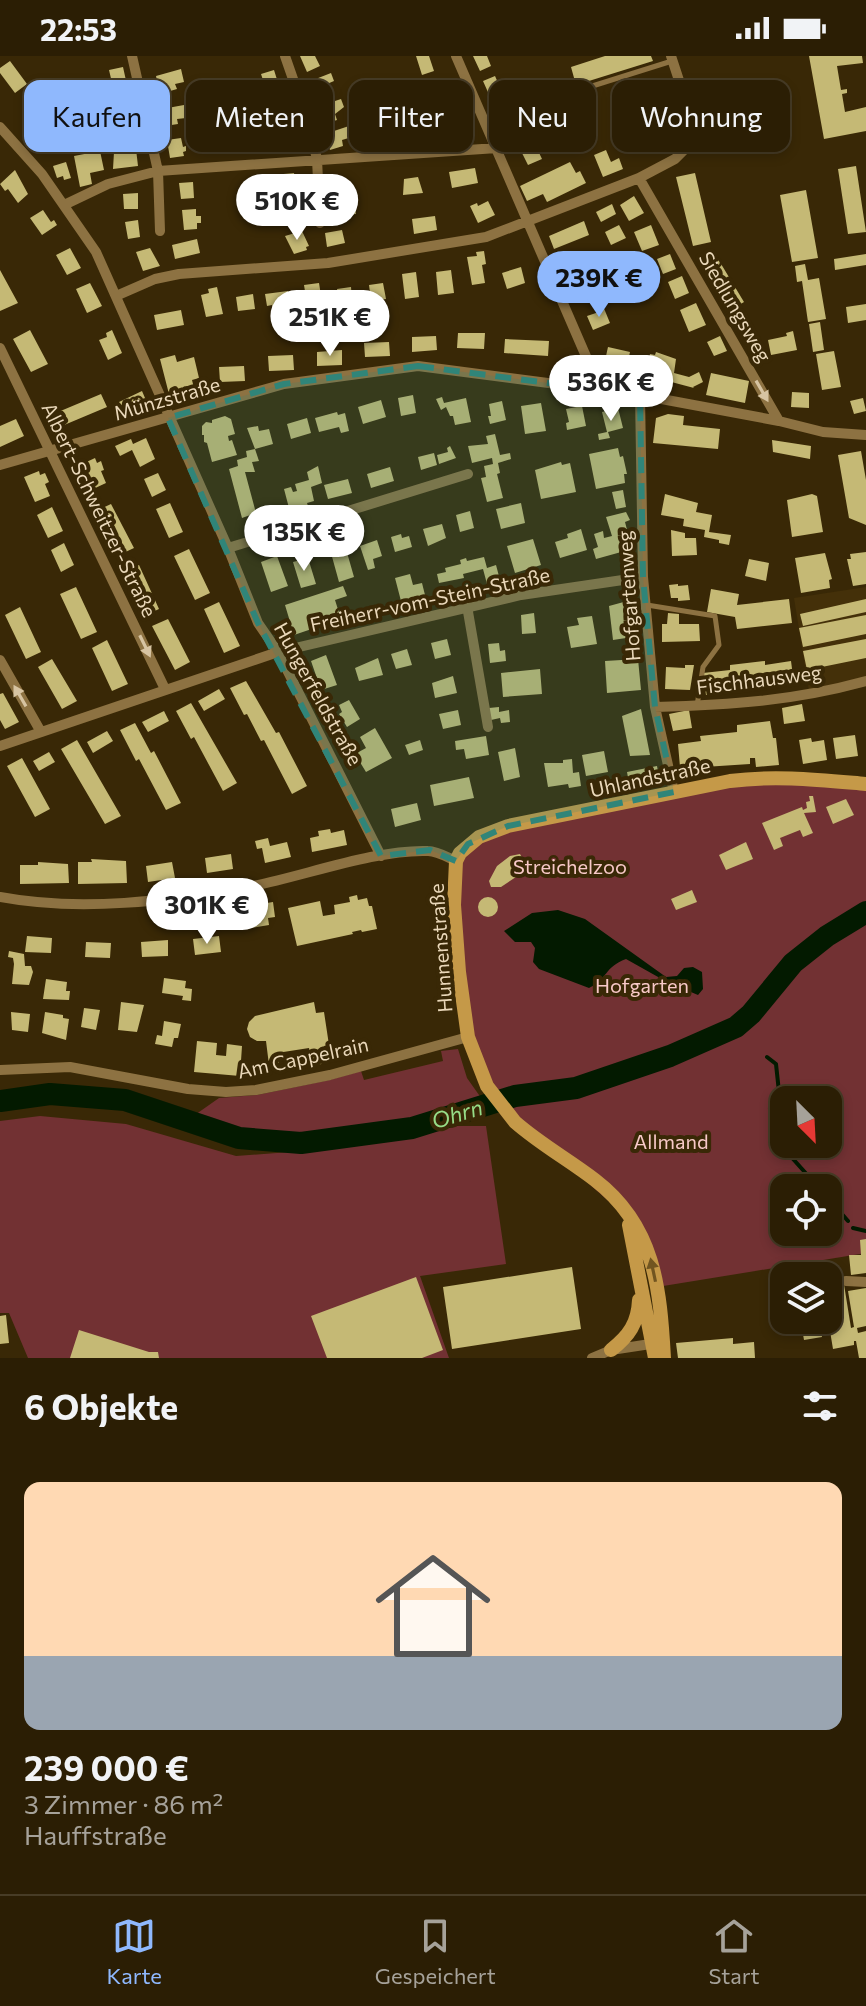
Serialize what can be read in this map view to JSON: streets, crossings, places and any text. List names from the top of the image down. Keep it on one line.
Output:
{"streets":{"main road":["Uhlandstraße","Hunnenstraße"],"street":["Siedlungsweg","Münzstraße","Albert-Schweitzer-Straße","Hofgartenweg","Freiherr-vom-Stein-Straße","Fischhausweg","Hungerfeldstraße","Am Cappelrain"]},"crossings":[["Siedlungsweg","Münzstraße"],["Münzstraße","Albert-Schweitzer-Straße"],["Münzstraße","Hofgartenweg"],["Münzstraße","Hungerfeldstraße"],["Albert-Schweitzer-Straße","Freiherr-vom-Stein-Straße"],["Hofgartenweg","Freiherr-vom-Stein-Straße"],["Hofgartenweg","Fischhausweg"],["Hofgartenweg","Uhlandstraße"],["Freiherr-vom-Stein-Straße","Hungerfeldstraße"],["Uhlandstraße","Hunnenstraße"],["Hunnenstraße","Am Cappelrain"]],"one_way":["Siedlungsweg","Albert-Schweitzer-Straße"],"water":["Ohrn"],"parks":["Streichelzoo","Hofgarten","Allmand"],"north":"bottom right","page":{"status":"22:53","chip":["Kaufen","Mieten","Filter","Neu","Wohnung"],"price":["510K €","239K €","251K €","536K €","135K €","301K €"],"heading":"6 Objekte","list":[{"name":"239 000 €","note":"3 Zimmer · 86 m² · Hauffstraße"}],"tabs":["Karte","Gespeichert","Start"]}}
